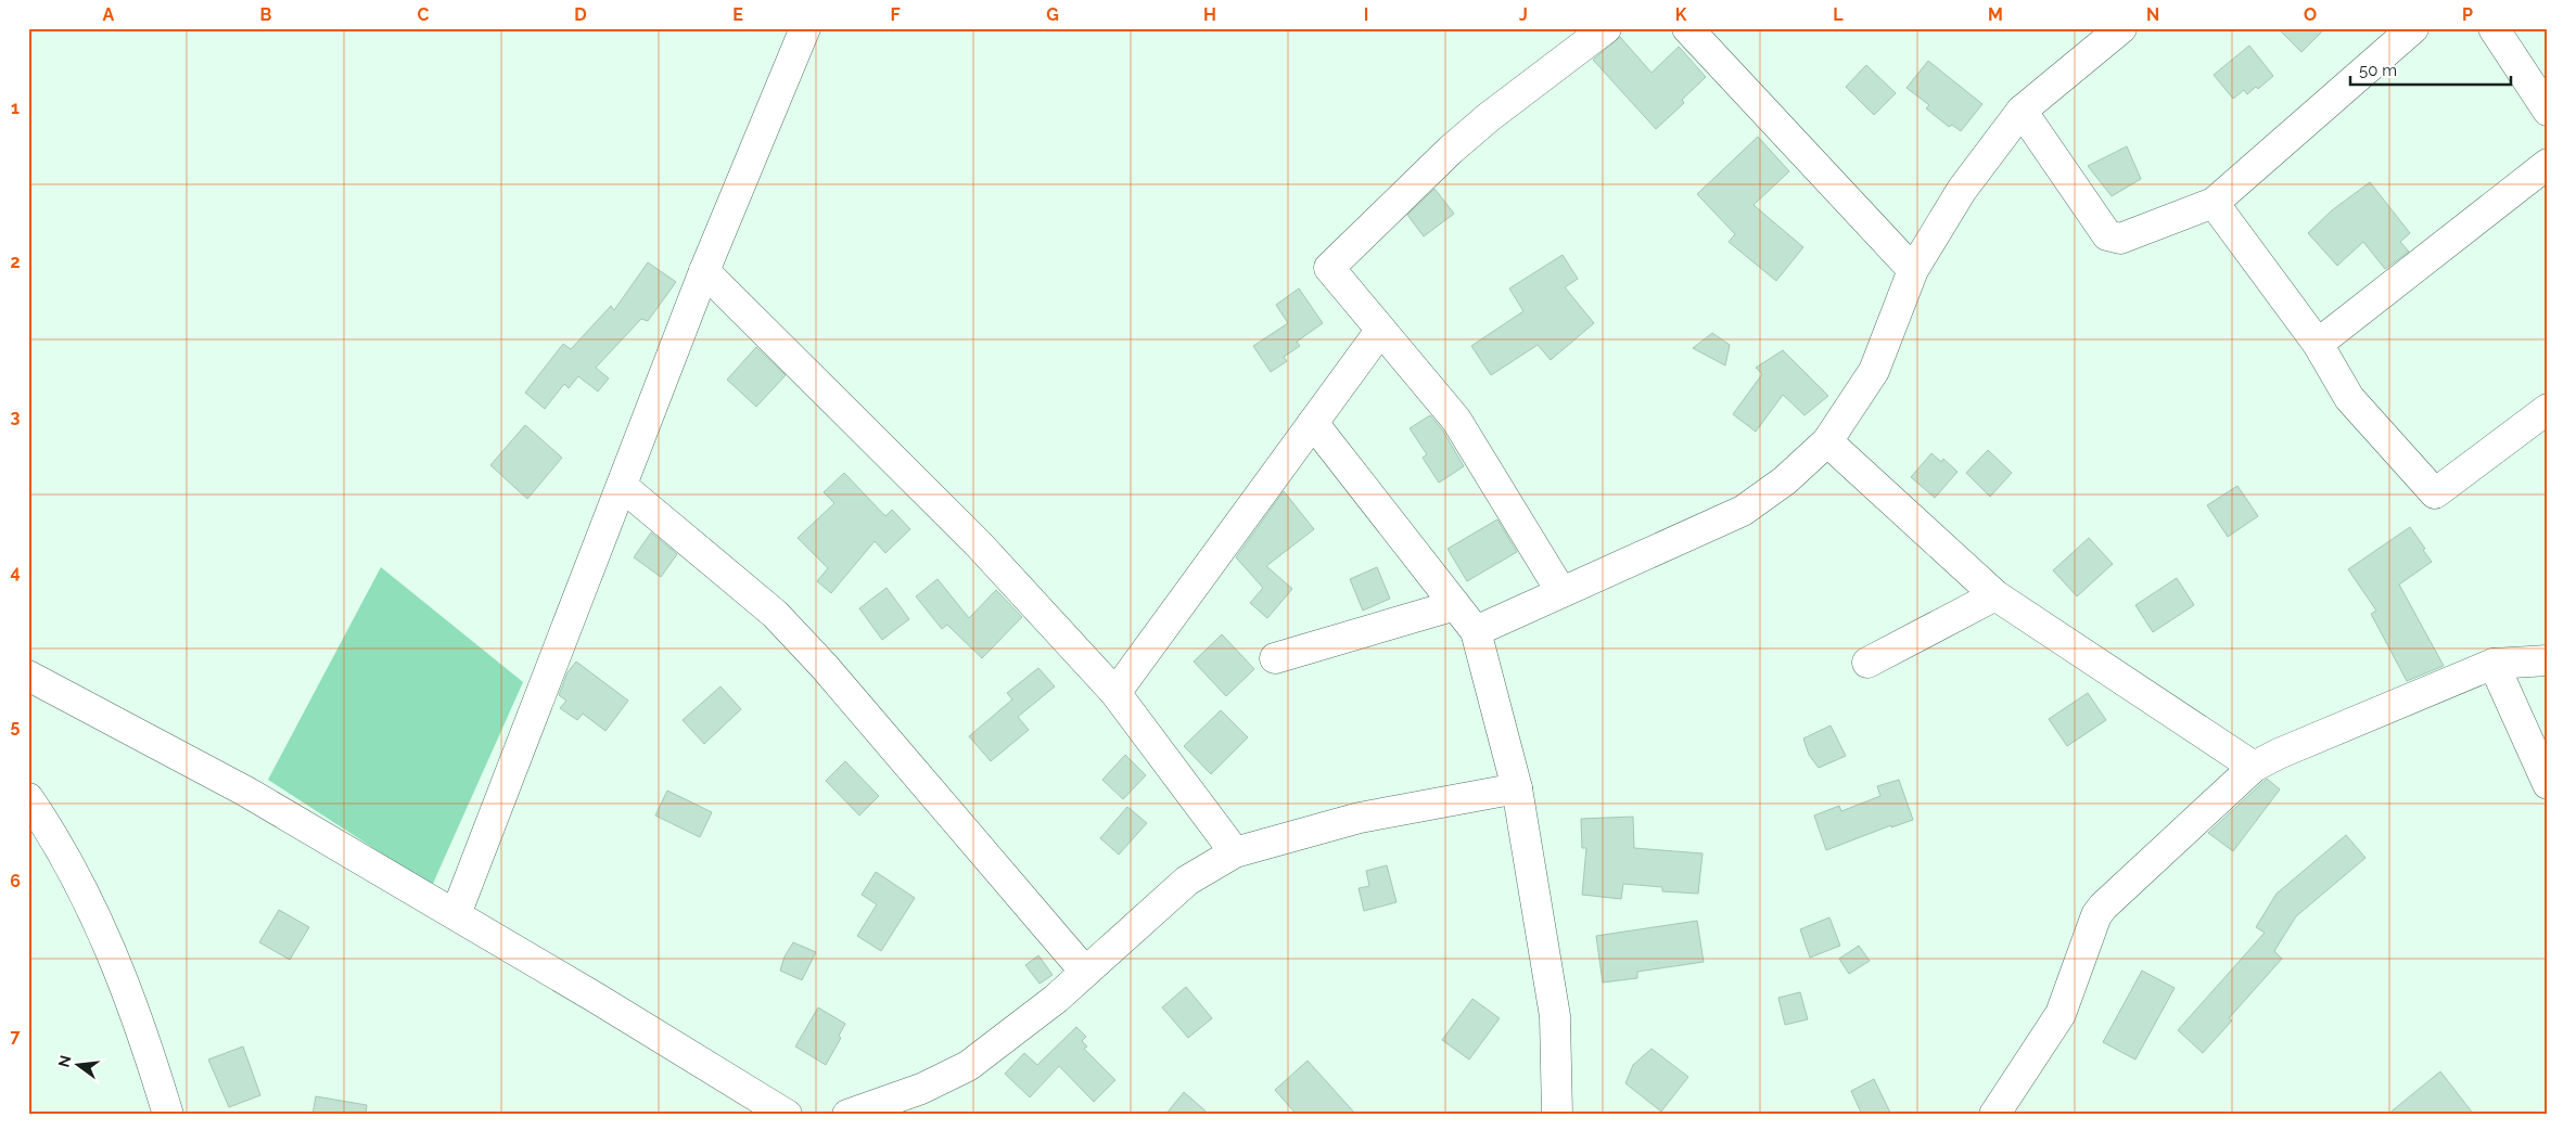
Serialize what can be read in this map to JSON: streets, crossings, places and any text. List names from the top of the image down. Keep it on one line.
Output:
{"scale_bar":"50 m","north":"left","grid":{"columns":["A","B","C","D","E","F","G","H","I","J","K","L","M","N","O","P"],"rows":["1","2","3","4","5","6","7"]}}
